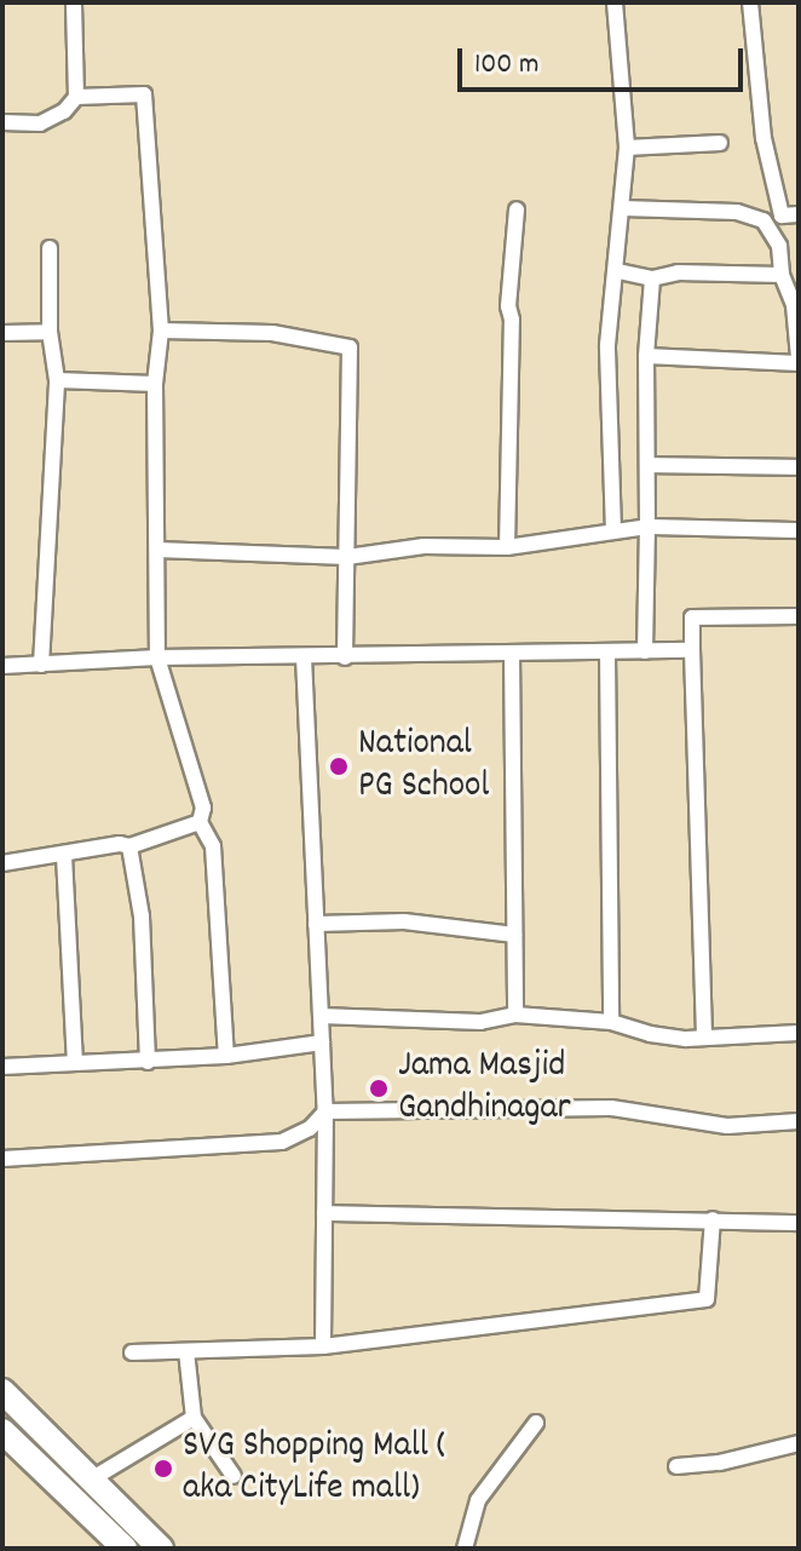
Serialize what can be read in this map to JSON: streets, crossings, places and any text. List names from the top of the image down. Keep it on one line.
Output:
{"places":["National PG School","Jama Masjid Gandhinagar","SVG Shopping Mall ( aka CityLife mall)"],"scale_bar":"100 m"}
